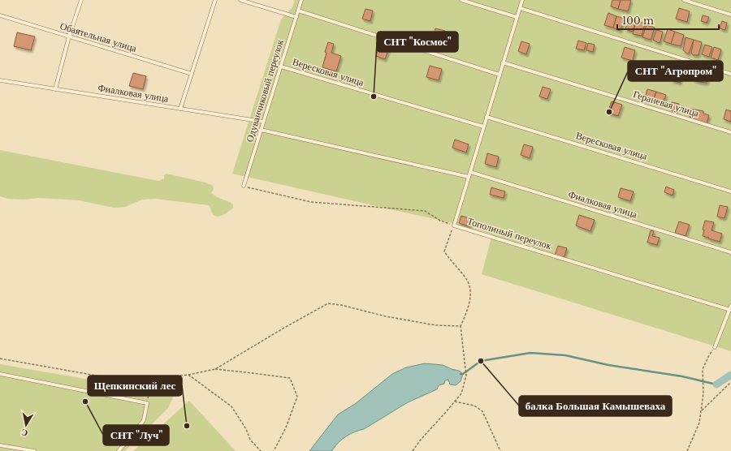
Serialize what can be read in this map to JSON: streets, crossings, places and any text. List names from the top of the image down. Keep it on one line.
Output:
{"streets":{"lane":["Обаятельная улица","Вересковая улица","Одуванчиковый переулок","Фиалковая улица","Гераневая улица","Тополиный переулок"]},"crossings":[["Вересковая улица","Одуванчиковый переулок"],["Вересковая улица","Тополиный переулок"],["Одуванчиковый переулок","Фиалковая улица"],["Фиалковая улица","Тополиный переулок"],["Гераневая улица","Тополиный переулок"]],"places":["СНТ \"Космос\"","СНТ \"Агропром\"","балка Большая Камышеваха","СНТ \"Луч\"","Щепкинский лес"],"scale_bar":"100 m","north":"bottom"}
